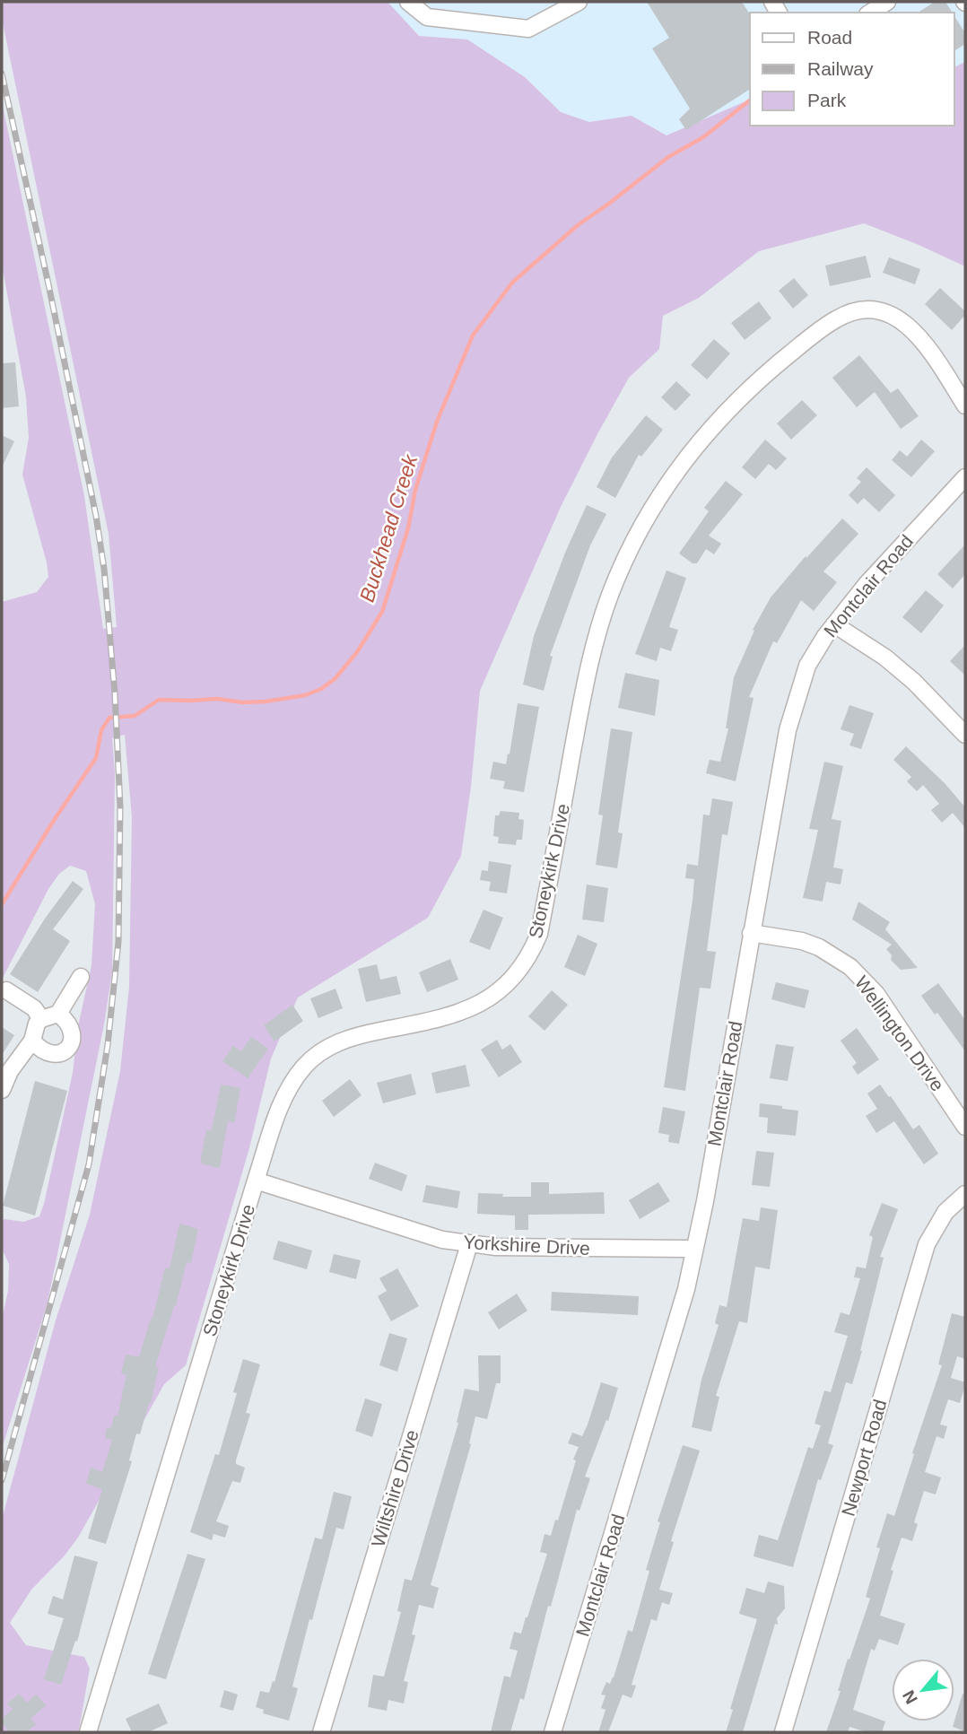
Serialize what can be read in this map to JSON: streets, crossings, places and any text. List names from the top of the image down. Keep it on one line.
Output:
{"streets":{"street":["Montclair Road","Stoneykirk Drive","Wellington Drive","Yorkshire Drive","Newport Road","Wiltshire Drive"]},"crossings":[["Montclair Road","Wellington Drive"],["Montclair Road","Yorkshire Drive"],["Stoneykirk Drive","Yorkshire Drive"],["Yorkshire Drive","Wiltshire Drive"]],"water":["Buckhead Creek"],"legend":["Road","Railway","Park"],"north":"bottom left"}
